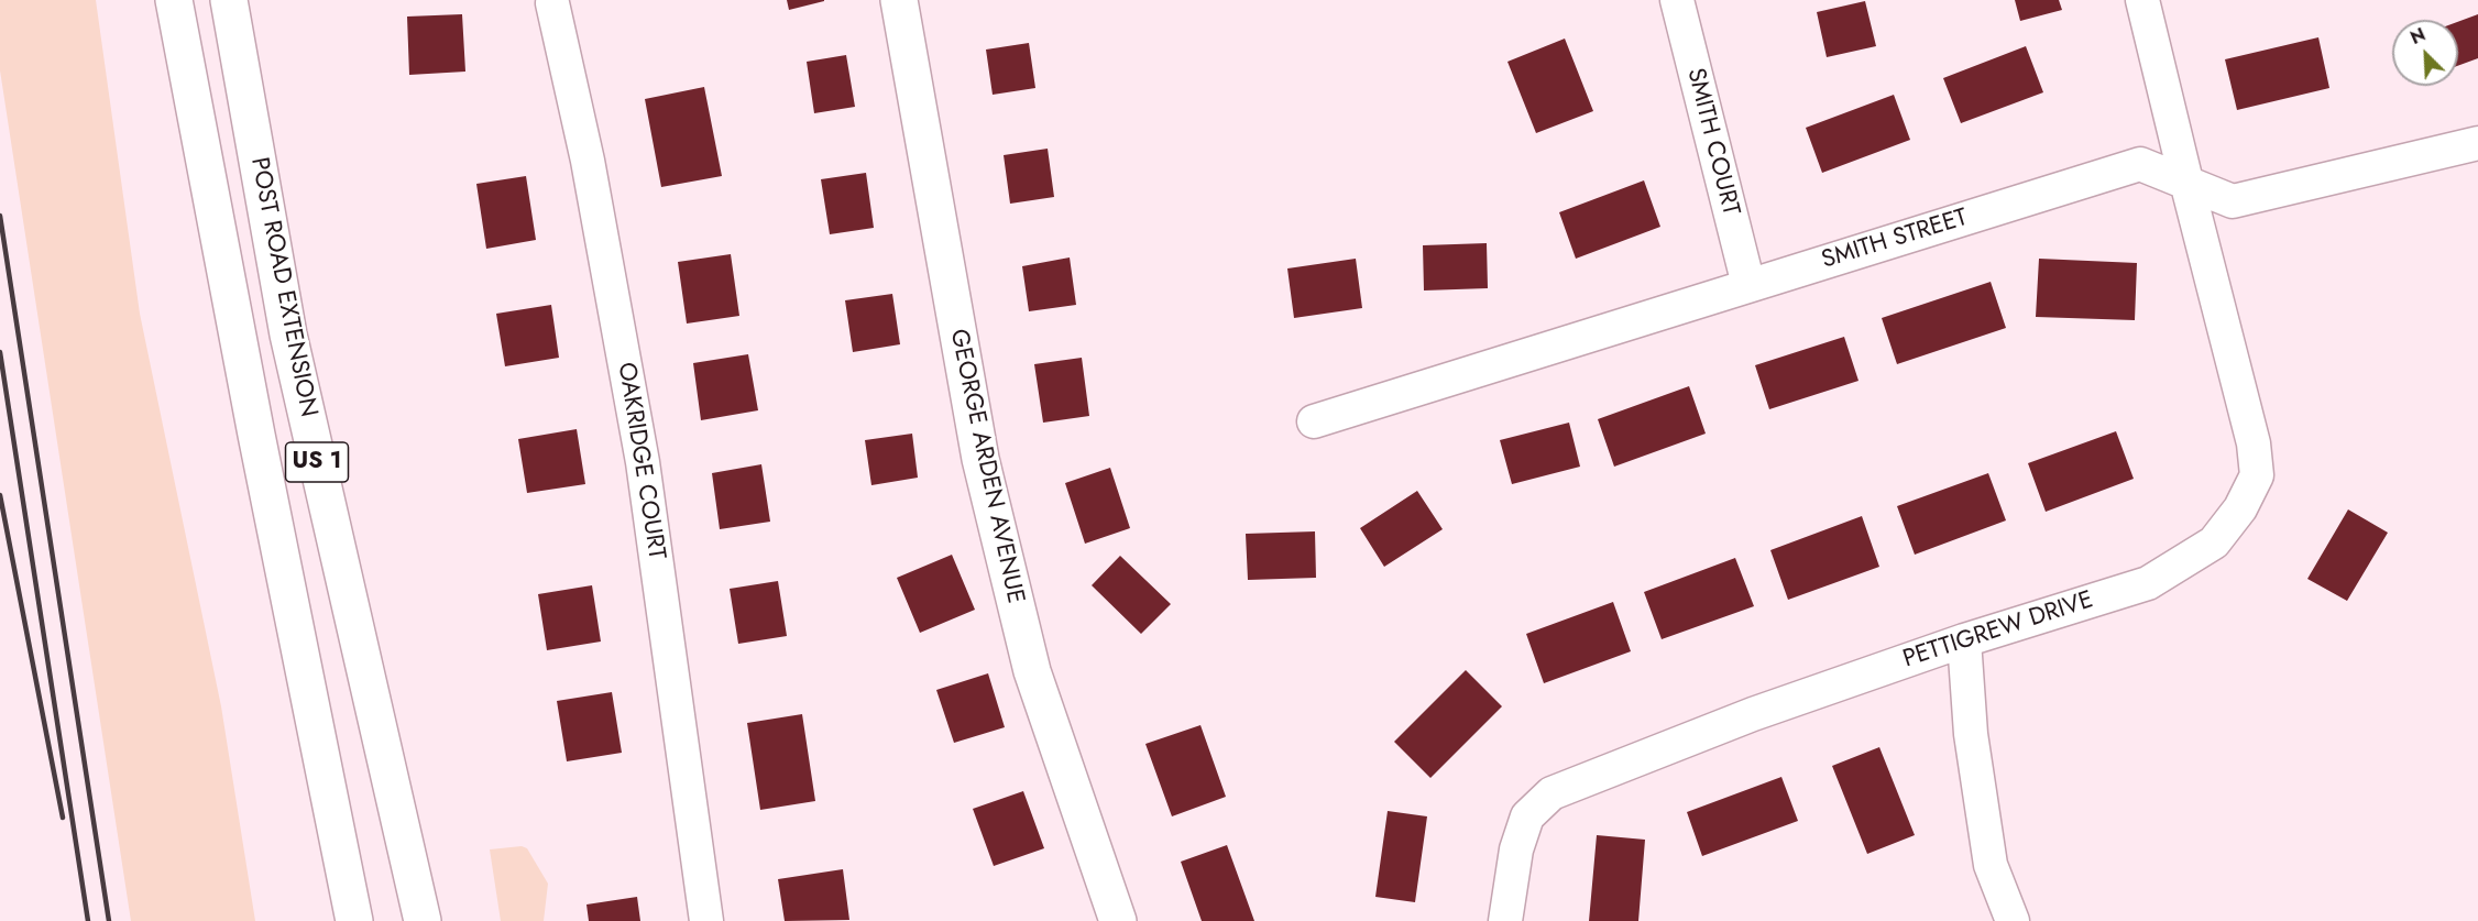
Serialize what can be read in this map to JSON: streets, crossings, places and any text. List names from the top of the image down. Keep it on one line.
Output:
{"streets":{"main road":["POST ROAD EXTENSION","US 1","GEORGE ARDEN AVENUE"],"street":["SMITH COURT","SMITH STREET","OAKRIDGE COURT","PETTIGREW DRIVE"]},"crossings":[["SMITH COURT","SMITH STREET"],["SMITH STREET","PETTIGREW DRIVE"]],"north":"top left"}
